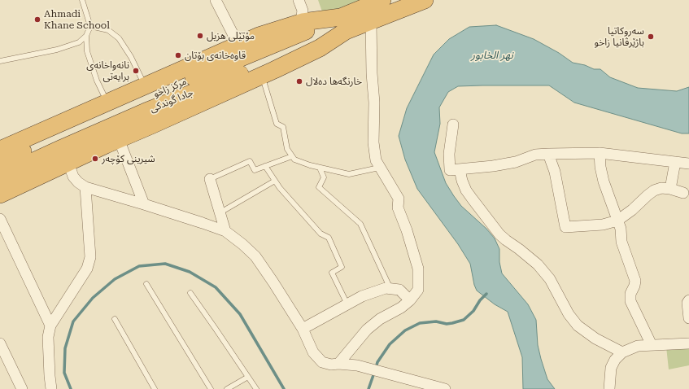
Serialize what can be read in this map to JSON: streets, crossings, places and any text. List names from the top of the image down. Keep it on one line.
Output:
{"streets":{"highway":["مركز زاخو","جادا گوندکی"]},"crossings":[["مركز زاخو","جادا گوندکی"]],"water":["نهر الخابور"],"places":["Ahmadi Khane School","مۆتێلی هزیل","سه‌روكاتيا باژێرڤانيا زاخو","قاوەخانەی بۆتان","نانەواخانەی برایەتی","خارنگەها دەلال","شیرینی کۆچەر"]}
